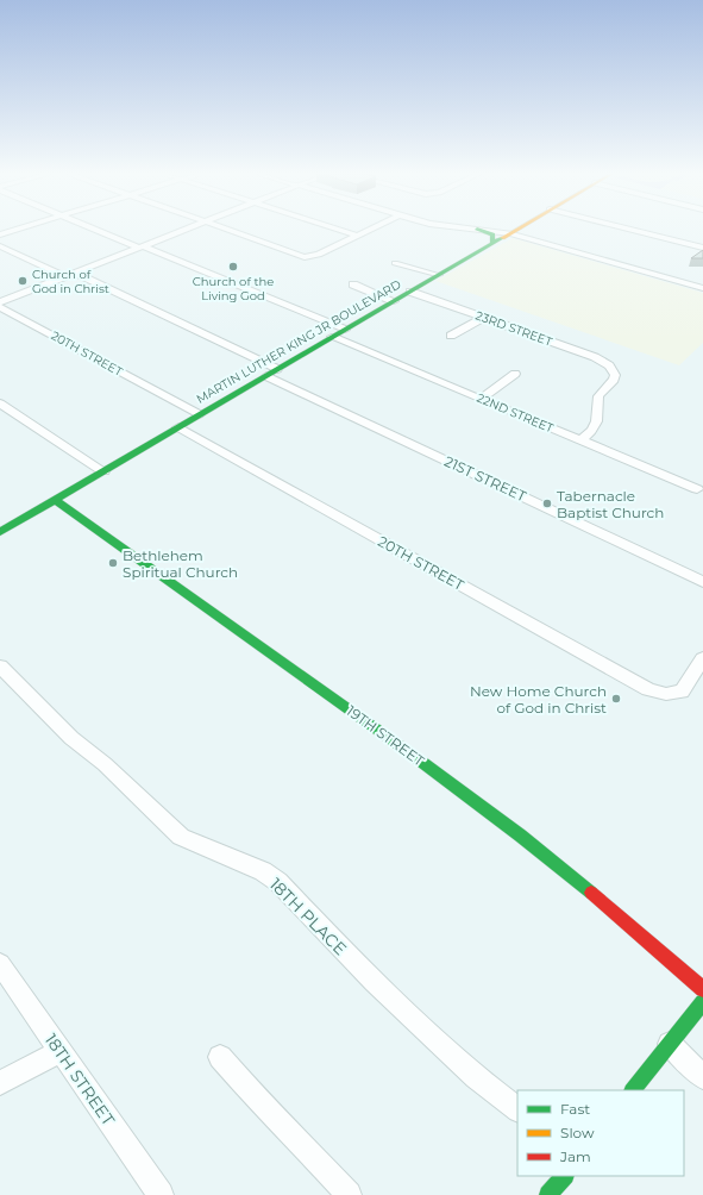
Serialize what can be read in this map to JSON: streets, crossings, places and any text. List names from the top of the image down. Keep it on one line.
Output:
{"streets":{"main road":["MARTIN LUTHER KING JR BOULEVARD","19TH STREET"],"street":["23RD STREET","20TH STREET","22ND STREET","21ST STREET","18TH PLACE","18TH STREET"]},"crossings":[["23RD STREET","MARTIN LUTHER KING JR BOULEVARD"],["23RD STREET","22ND STREET"],["MARTIN LUTHER KING JR BOULEVARD","20TH STREET"],["MARTIN LUTHER KING JR BOULEVARD","22ND STREET"],["MARTIN LUTHER KING JR BOULEVARD","21ST STREET"],["MARTIN LUTHER KING JR BOULEVARD","19TH STREET"]],"places":["Church of the Living God","Church of God in Christ","Tabernacle Baptist Church","Bethlehem Spiritual Church","New Home Church of God in Christ"],"legend":["Fast","Slow","Jam"]}
